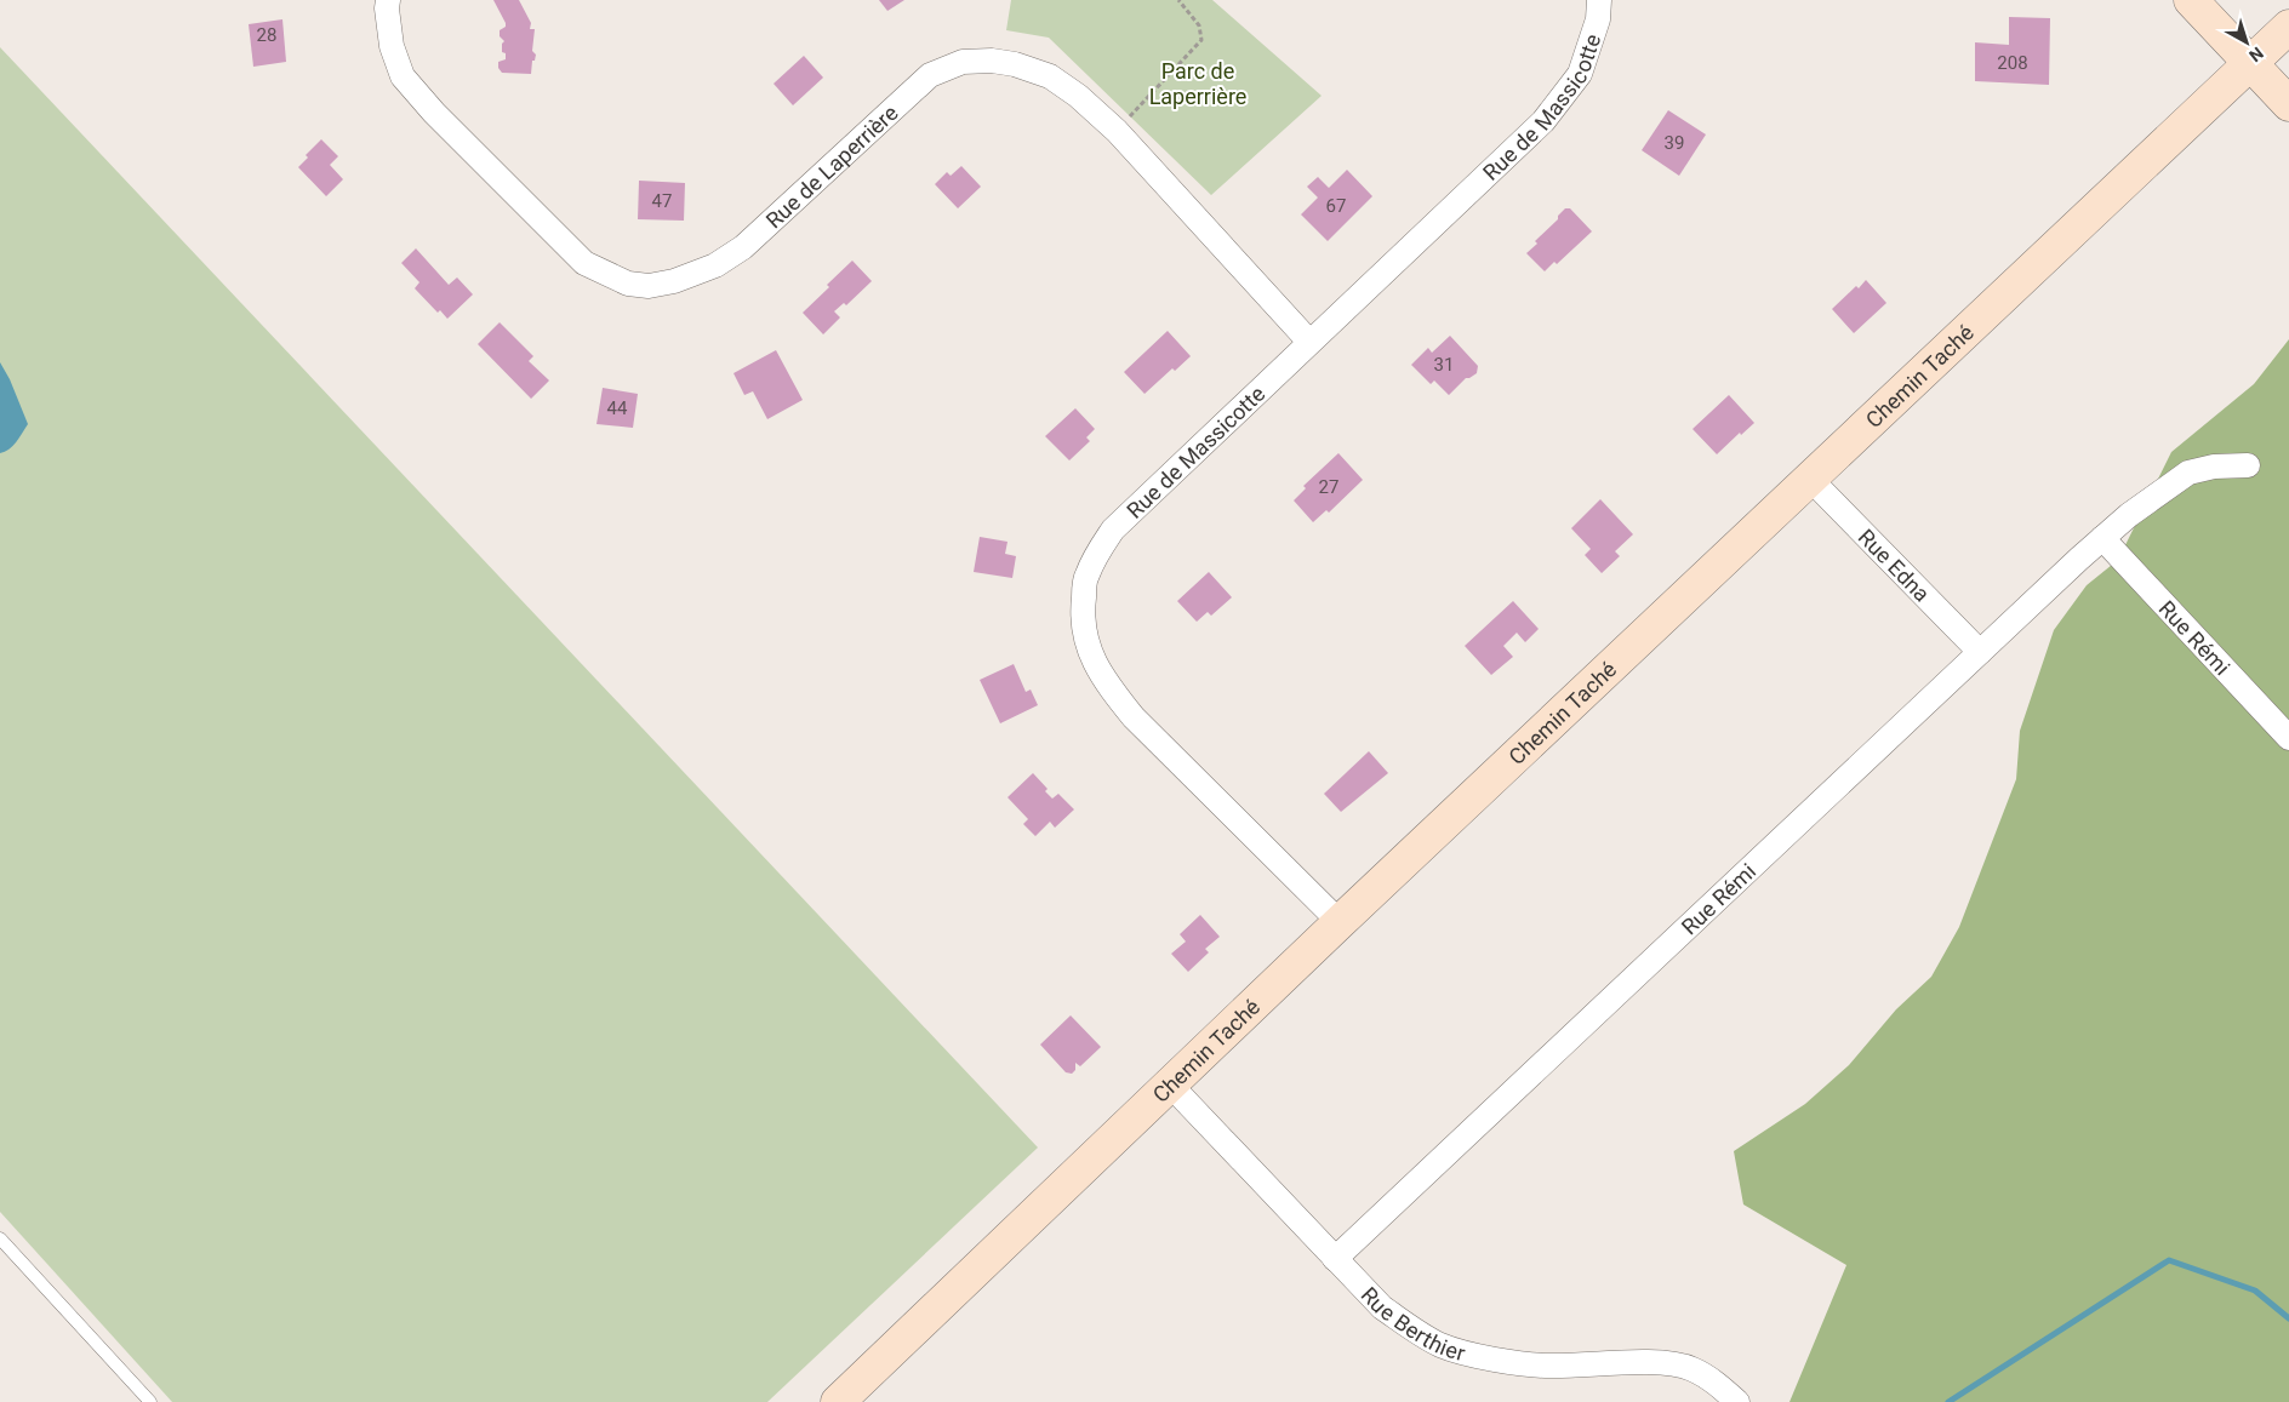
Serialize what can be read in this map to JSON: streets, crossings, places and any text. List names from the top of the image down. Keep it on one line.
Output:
{"streets":{"street":["Rue de Massicotte","Rue de Laperrière","Chemin Taché","Rue Edna","Rue Rémi","Rue Berthier"]},"crossings":[["Rue de Massicotte","Rue de Laperrière"],["Rue de Massicotte","Chemin Taché"],["Chemin Taché","Rue Edna"],["Chemin Taché","Rue Berthier"],["Rue Edna","Rue Rémi"],["Rue Rémi","Rue Berthier"]],"parks":["Parc de Laperrière"],"house_numbers":["28","208","39","47","67","31","44","27"],"north":"bottom right"}
